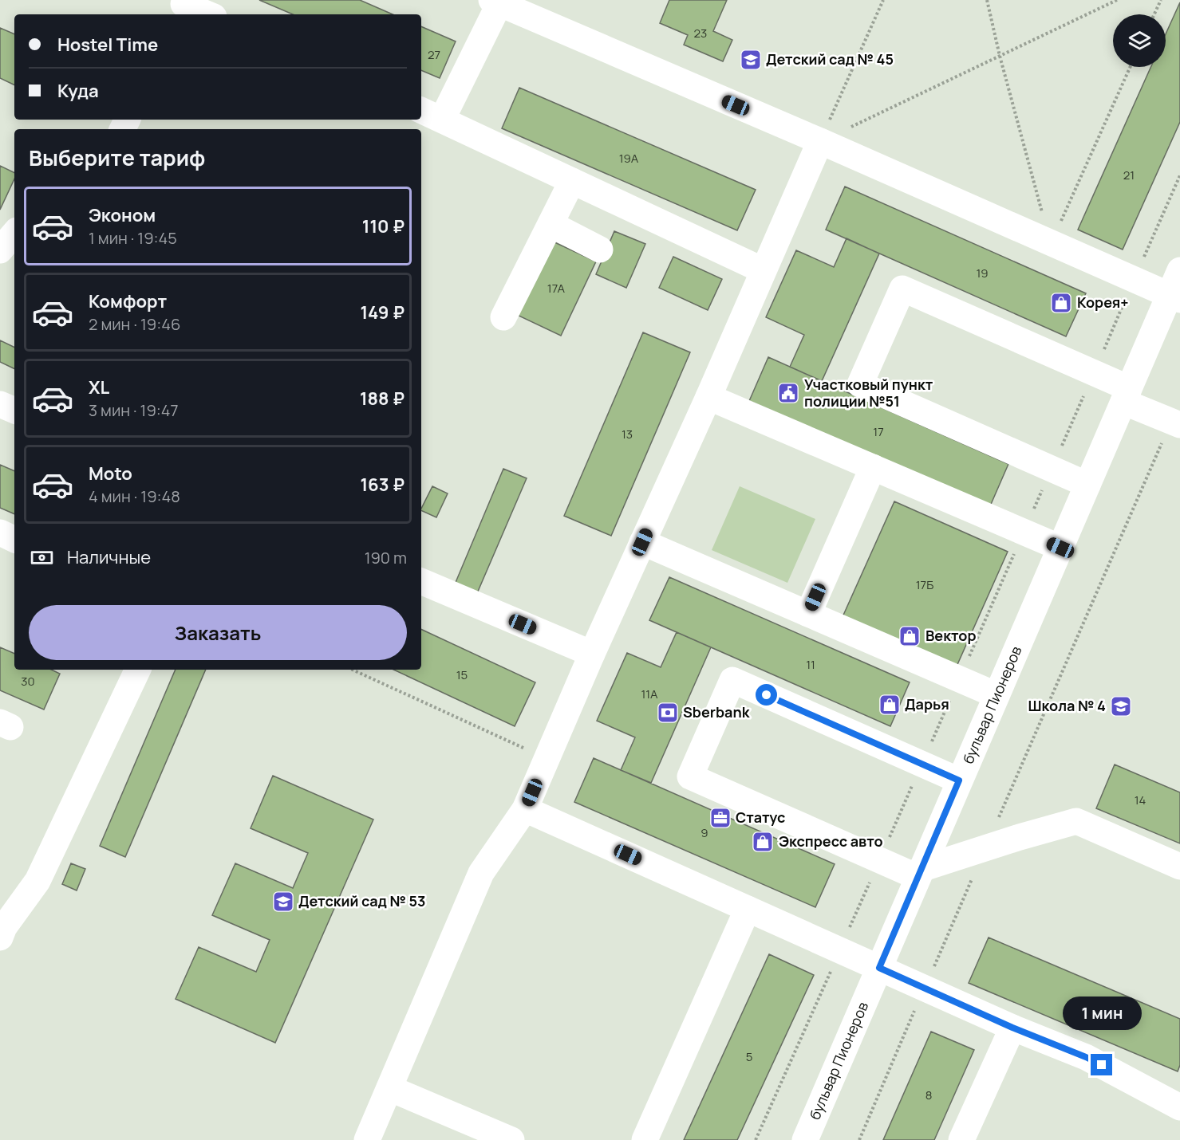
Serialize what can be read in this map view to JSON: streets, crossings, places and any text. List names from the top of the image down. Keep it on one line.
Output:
{"streets":{"street":["бульвар Пионеров"]},"places":{"school or university":["Детский сад № 45","Школа № 4","Детский сад № 53"],"shop":["Корея+","Вектор","Дарья","Экспресс авто"],"public building":["Участковый пункт полиции №51"],"bank":["Sberbank"],"office":["Статус"]},"house_numbers":["23","27","19А","21","19","17А","17","13","17Б","11","15","30","11А","14","9","5","8"],"page":{"banner":["Hostel Time","Куда"],"heading":"Выберите тариф","list":[{"name":"Эконом","note":"1 мин · 19:45","value":"110 ₽"},{"name":"Комфорт","note":"2 мин · 19:46","value":"149 ₽"},{"name":"XL","note":"3 мин · 19:47","value":"188 ₽"},{"name":"Moto","note":"4 мин · 19:48","value":"163 ₽"}],"pay":["Наличные","190 m"],"buttons":"Заказать","bubble":"1 мин"}}
